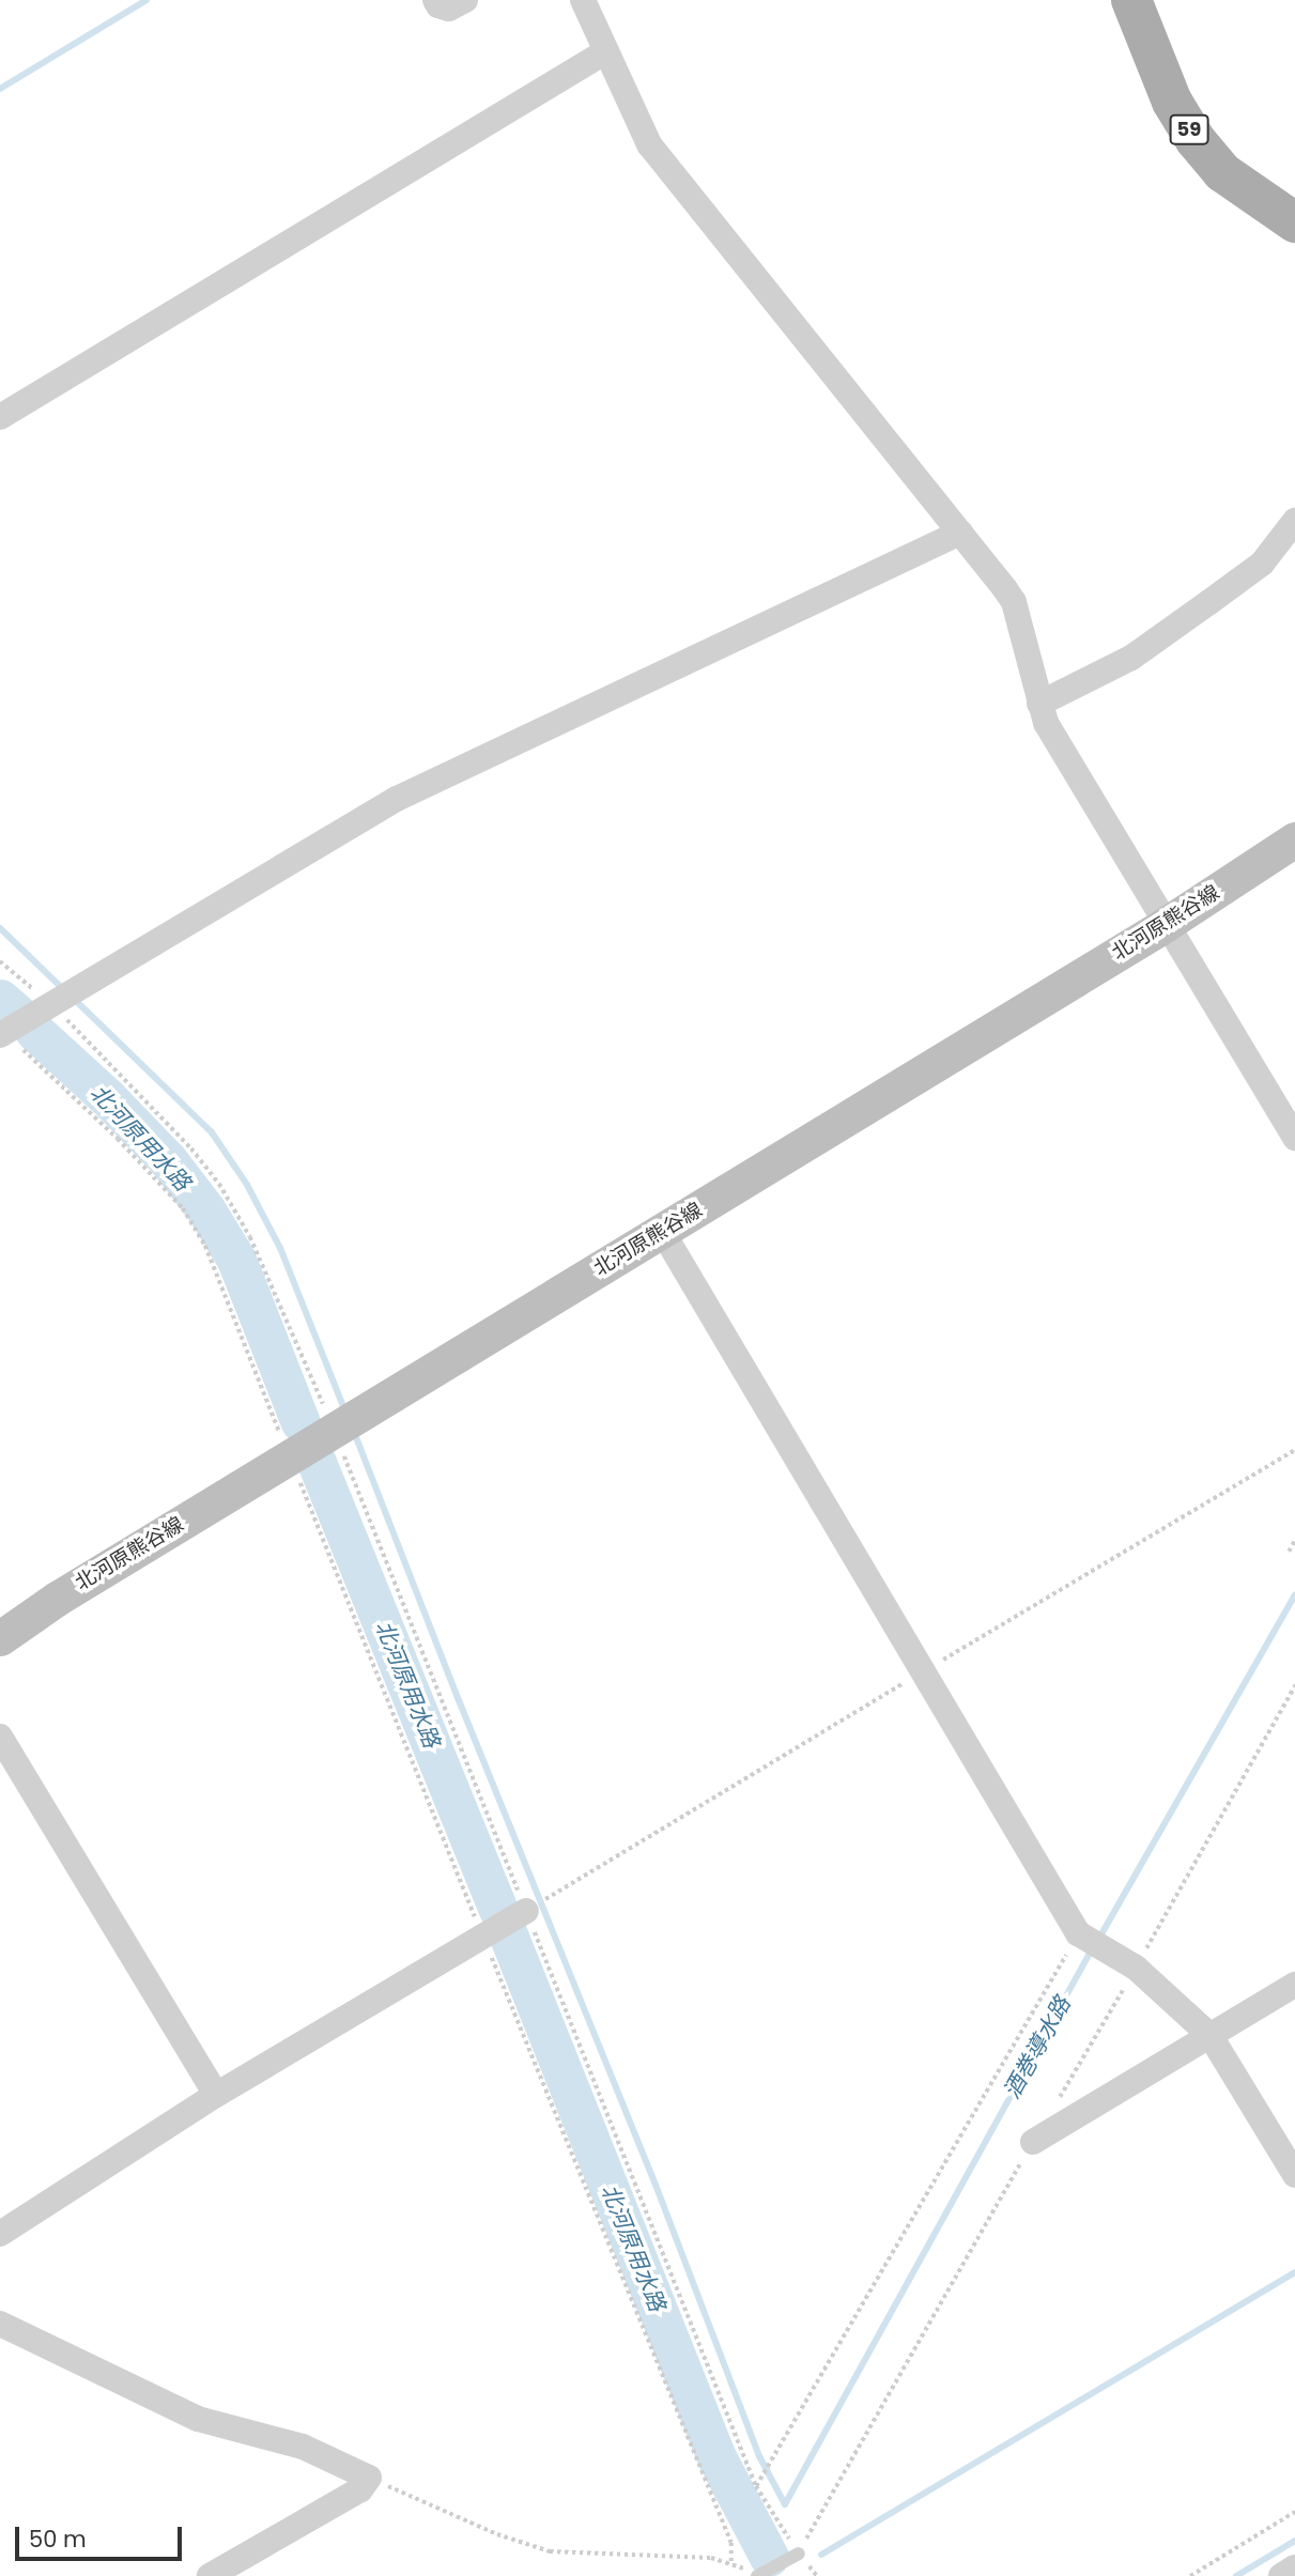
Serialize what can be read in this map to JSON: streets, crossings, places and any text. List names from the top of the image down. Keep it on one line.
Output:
{"streets":{"main road":["59","北河原熊谷線"]},"water":["北河原用水路","酒巻導水路"],"scale_bar":"50 m"}
